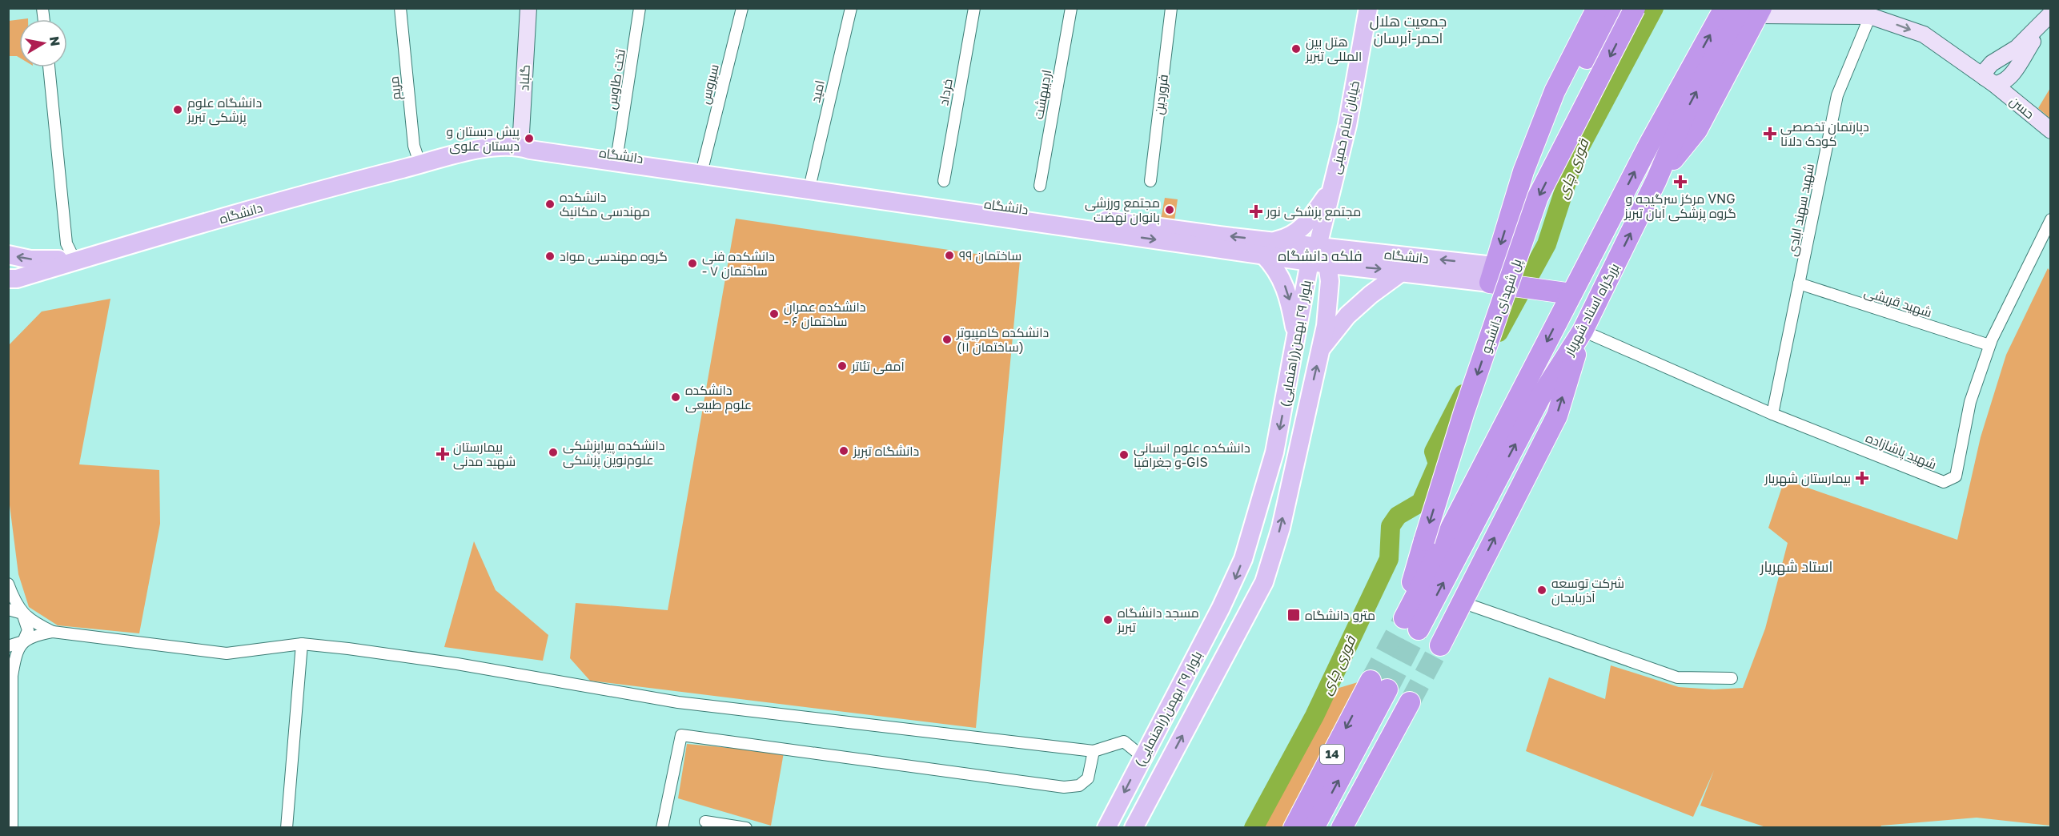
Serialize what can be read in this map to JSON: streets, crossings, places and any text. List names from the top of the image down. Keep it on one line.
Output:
{"streets":{"highway":["پل شهدای دانشجو","بزرگراه استاد شهریار","14"],"main road":["خیابان امام خمینی","دانشگاه","بلوار ٢٩ بهمن(راهنمایی)"],"street":["گلباد","تخت طاوس","سیروس","مریم","امید","خرداد","اردیبهشت","فروردین","حسن","شهید سهند ابادی","شهید قریشی","شهید پاشازاده"]},"crossings":[["گلباد","دانشگاه"],["تخت طاوس","دانشگاه"],["سیروس","دانشگاه"],["مریم","دانشگاه"],["امید","دانشگاه"],["حسن","شهید سهند ابادی"],["حسن","بزرگراه استاد شهریار"],["خیابان امام خمینی","دانشگاه"],["خیابان امام خمینی","بلوار ٢٩ بهمن(راهنمایی)"],["دانشگاه","بلوار ٢٩ بهمن(راهنمایی)"],["شهید سهند ابادی","شهید قریشی"],["شهید سهند ابادی","شهید پاشازاده"],["شهید قریشی","شهید پاشازاده"],["پل شهدای دانشجو","بزرگراه استاد شهریار"],["بزرگراه استاد شهریار","شهید پاشازاده"]],"one_way":["حسن"],"districts":["جمعیت هلال احمر-آبرسان","فلکه دانشگاه","استاد شهریار"],"water":["قوری چای"],"places":{"other":["هتل بین المللی تبریز","دانشگاه علوم پزشکی تبریز","پیش دبستان و دبستان علوی","دانشکده مهندسی مکانیک","مجتمع ورزشی بانوان نهضت","ساختمان ۹۹","گروه مهندسی مواد","دانشکده فنی - ساختمان ۷","دانشکده عمران - ساختمان ۶","دانشکده کامپیوتر (ساختمان ۱۱)","آمفی تئاتر","دانشکده علوم طبیعی","دانشگاه تبریز","دانشکده پیراپزشکی علوم‌نوین پزشکی","دانشکده علوم انسانی و جغرافیا-GIS","شرکت توسعه آذربایجان","مسجد دانشگاه تبربز"],"health":["دپارتمان تخصصی کودک دلانا","مرکز سرگیجه و VNG گروه پزشکی آبان تبریز","مجتمع پزشکی نور","بیمارستان شهید مدنی","بیمارستان شهریار"],"transit":["مترو دانشگاه"]},"north":"right"}
